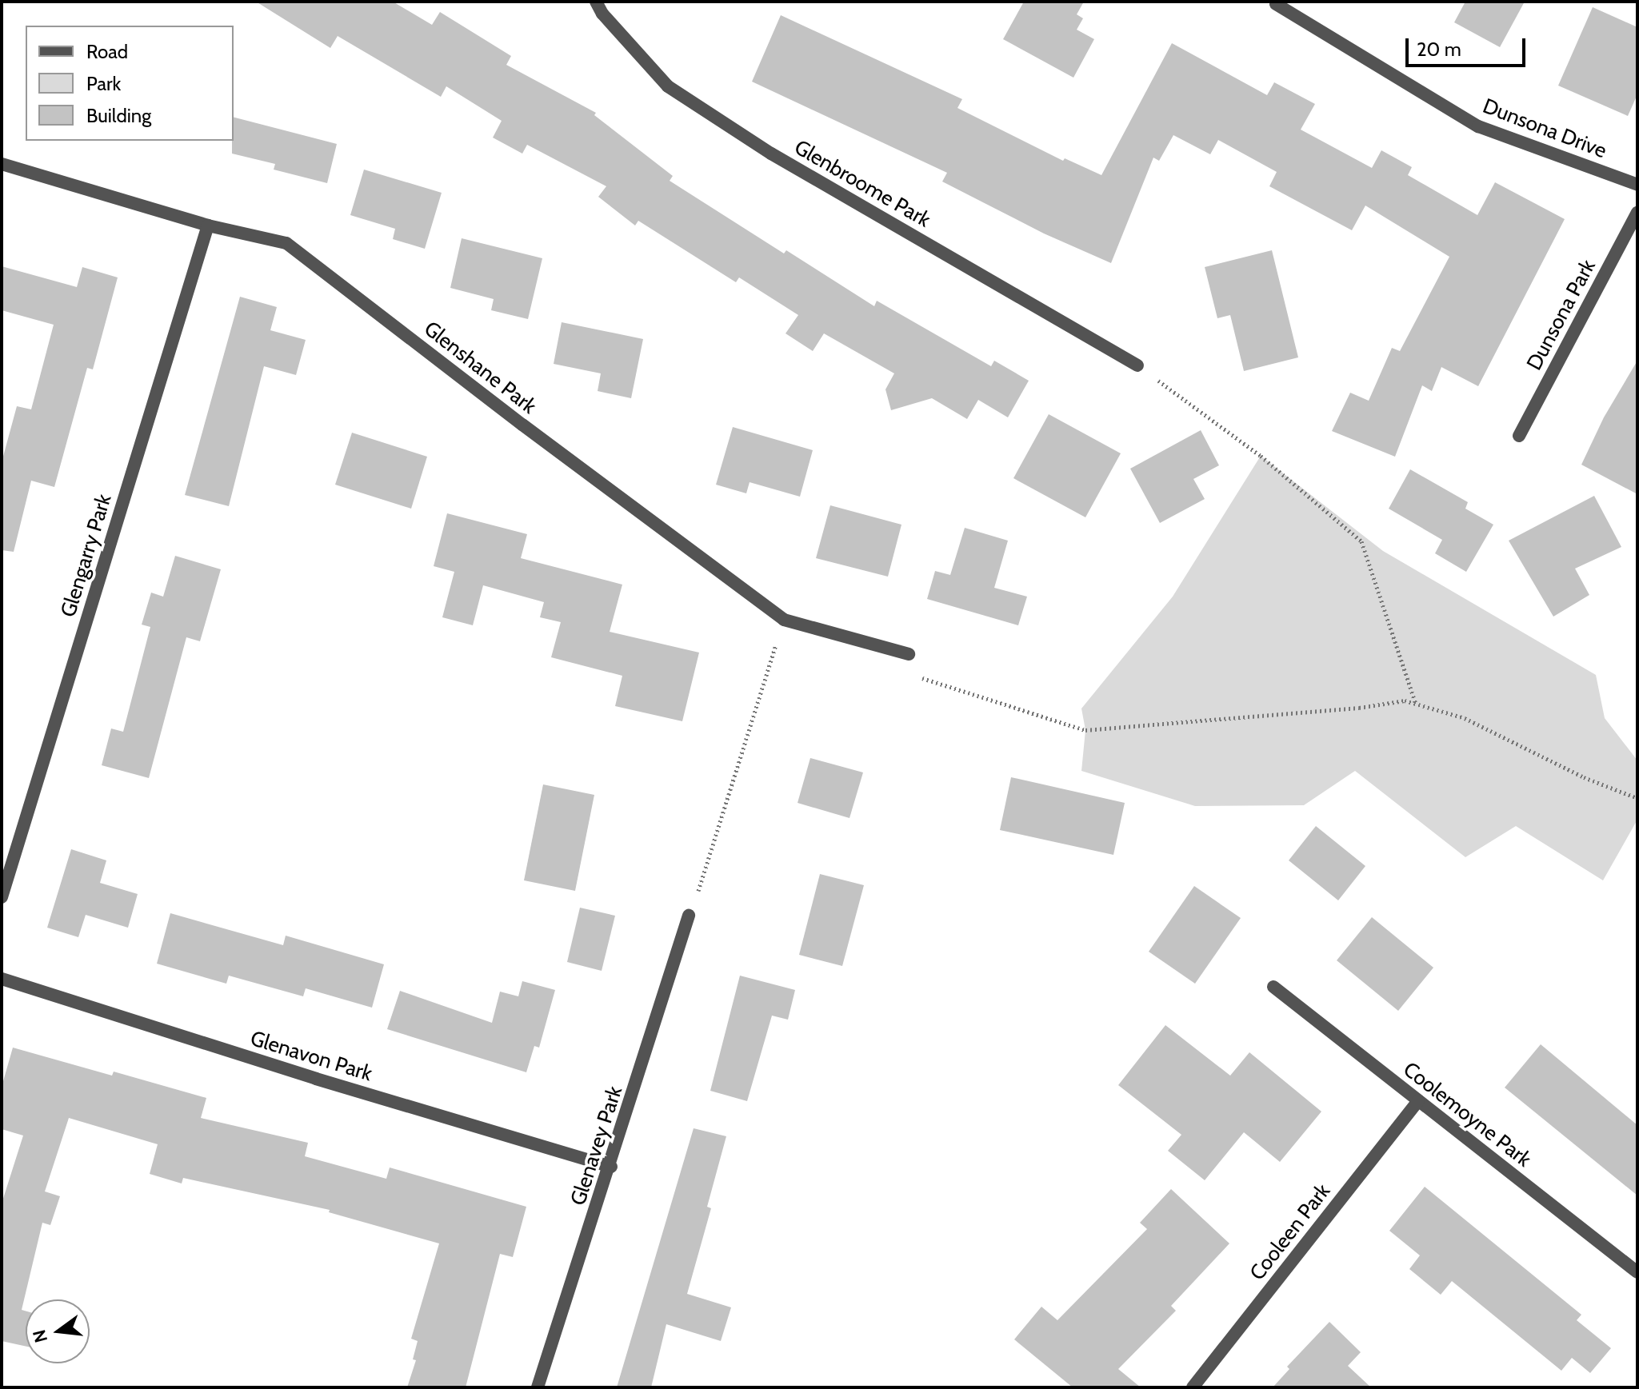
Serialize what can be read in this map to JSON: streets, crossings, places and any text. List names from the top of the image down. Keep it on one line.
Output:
{"streets":{"street":["Dunsona Drive","Glenbroome Park","Dunsona Park","Glenshane Park","Glengarry Park","Glenavon Park","Coolemoyne Park","Glenavey Park","Cooleen Park"]},"crossings":[["Glenshane Park","Glengarry Park"],["Glenavon Park","Glenavey Park"],["Coolemoyne Park","Cooleen Park"]],"legend":["Road","Park","Building"],"scale_bar":"20 m","north":"left"}
